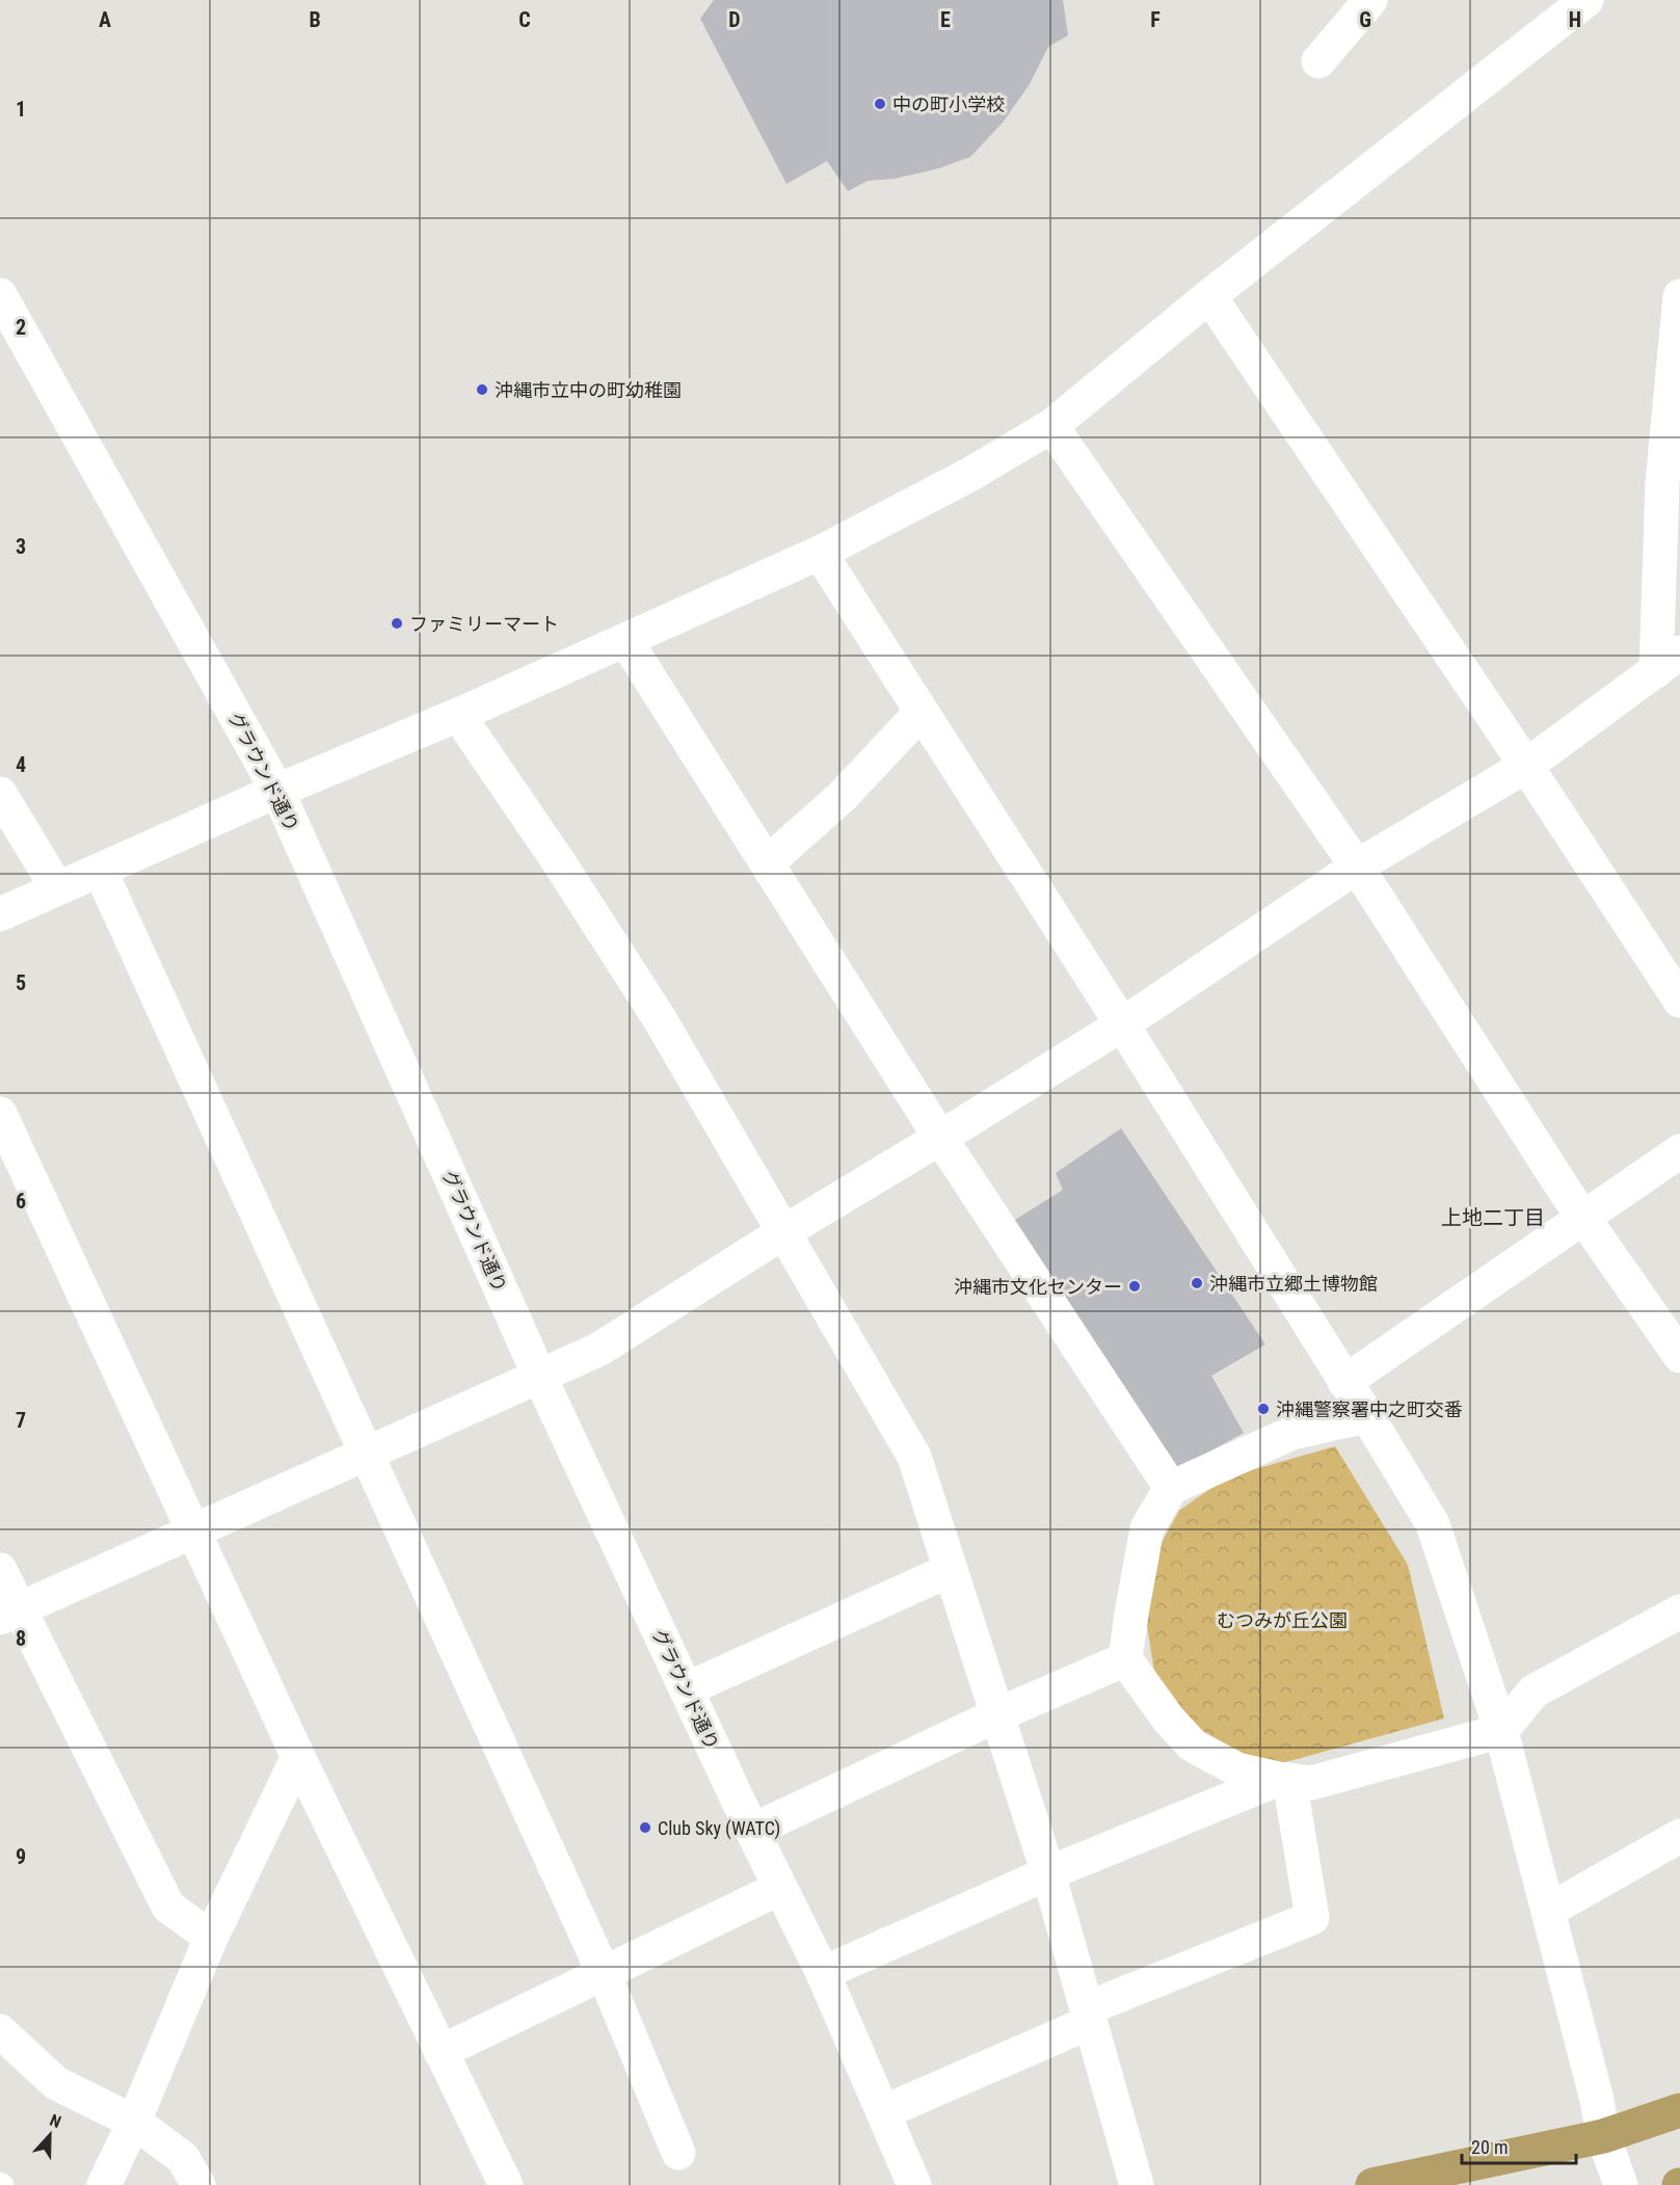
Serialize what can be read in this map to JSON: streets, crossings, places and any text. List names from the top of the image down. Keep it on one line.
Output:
{"streets":{"street":["グラウンド通り"]},"districts":["上地二丁目"],"parks":["むつみが丘公園"],"places":["中の町小学校","沖縄市立中の町幼稚園","ファミリーマート","沖縄市立郷土博物館","沖縄市文化センター","沖縄警察署中之町交番","Club Sky (WATC)"],"scale_bar":"20 m","north":"top","grid":{"columns":["A","B","C","D","E","F","G","H"],"rows":["1","2","3","4","5","6","7","8","9"]}}
